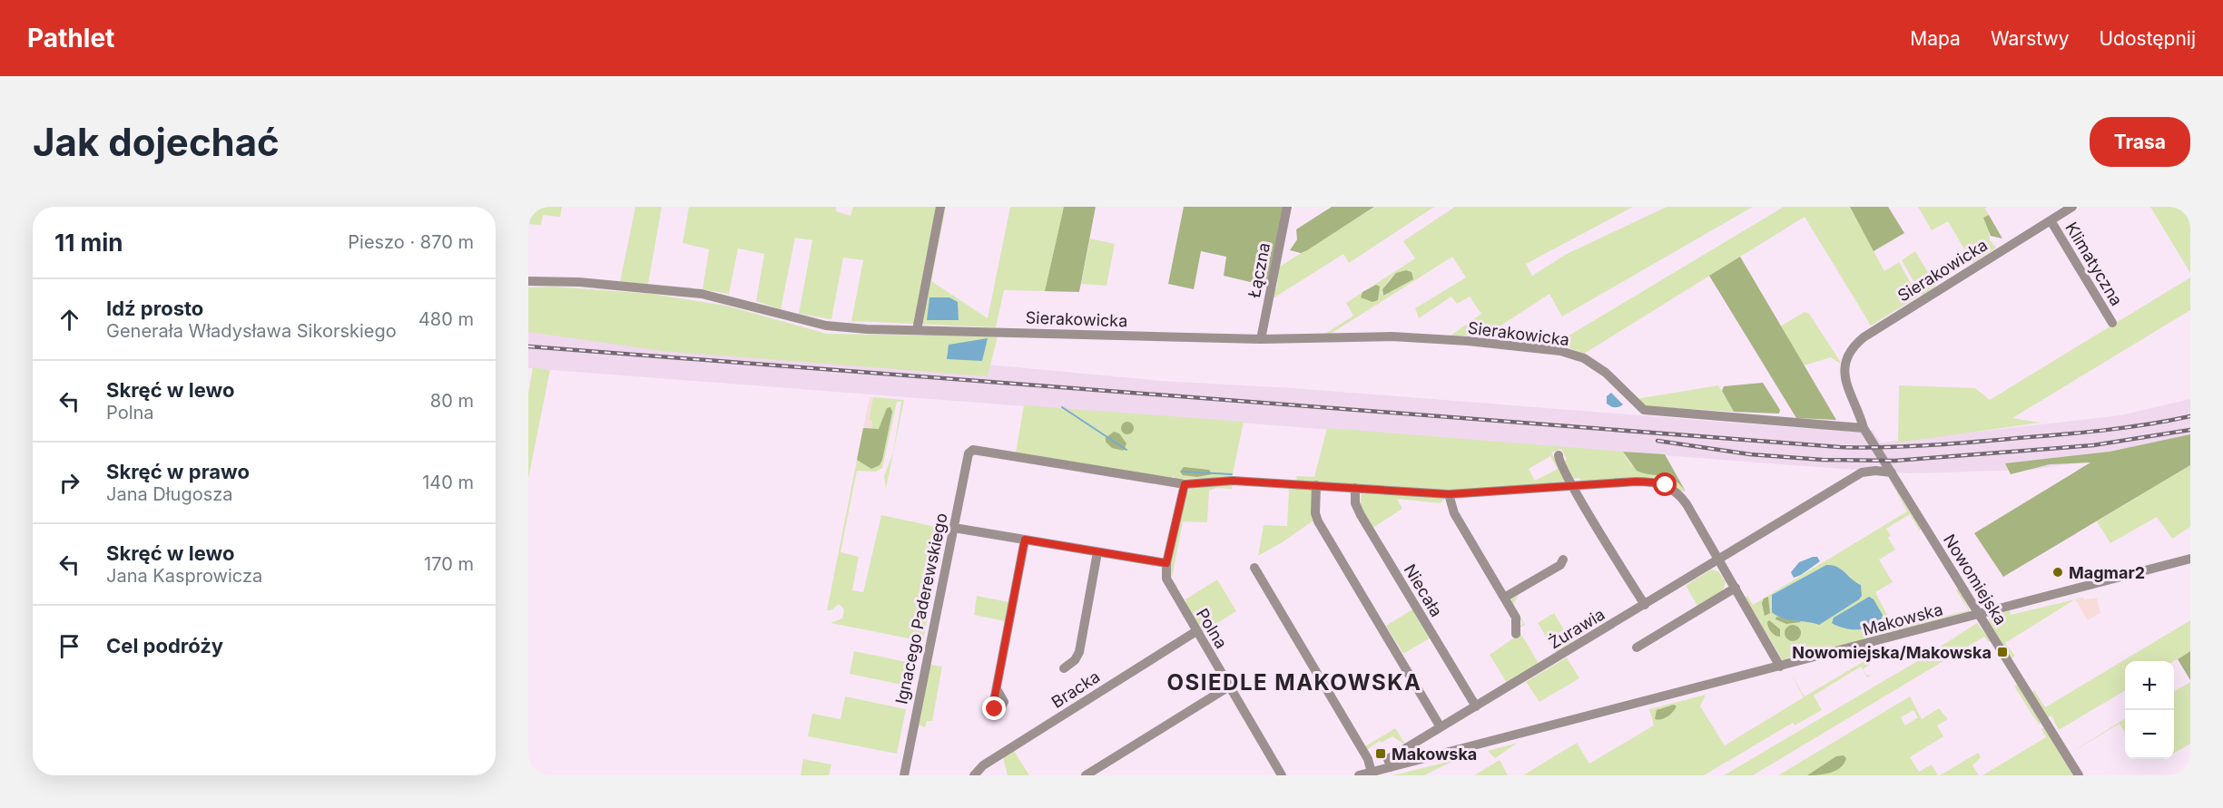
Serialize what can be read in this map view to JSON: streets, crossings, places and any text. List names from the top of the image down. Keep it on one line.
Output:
{"streets":{"street":["Klimatyczna","Łączna","Sierakowicka","Nowomiejska","Niecała","Ignacego Paderewskiego","Makowska","Polna","Żurawia","Bracka"]},"crossings":[["Klimatyczna","Sierakowicka"],["Łączna","Sierakowicka"],["Sierakowicka","Nowomiejska"],["Nowomiejska","Makowska"],["Nowomiejska","Żurawia"],["Niecała","Żurawia"],["Ignacego Paderewskiego","Polna"],["Makowska","Żurawia"],["Polna","Bracka"]],"districts":["OSIEDLE MAKOWSKA"],"places":{"other":["Magmar2"],"transit":["Nowomiejska/Makowska","Makowska"]},"page":{"header":"Pathlet","nav":["Mapa","Warstwy","Udostępnij"],"buttons":"Trasa","title":"Jak dojechać","heading":["11 min","Pieszo · 870 m"],"list":[["Idź prosto","Generała Władysława Sikorskiego","480 m"],["Skręć w lewo","Polna","80 m"],["Skręć w prawo","Jana Długosza","140 m"],["Skręć w lewo","Jana Kasprowicza","170 m"],"Cel podróży"],"map_buttons":["+","−"]}}
